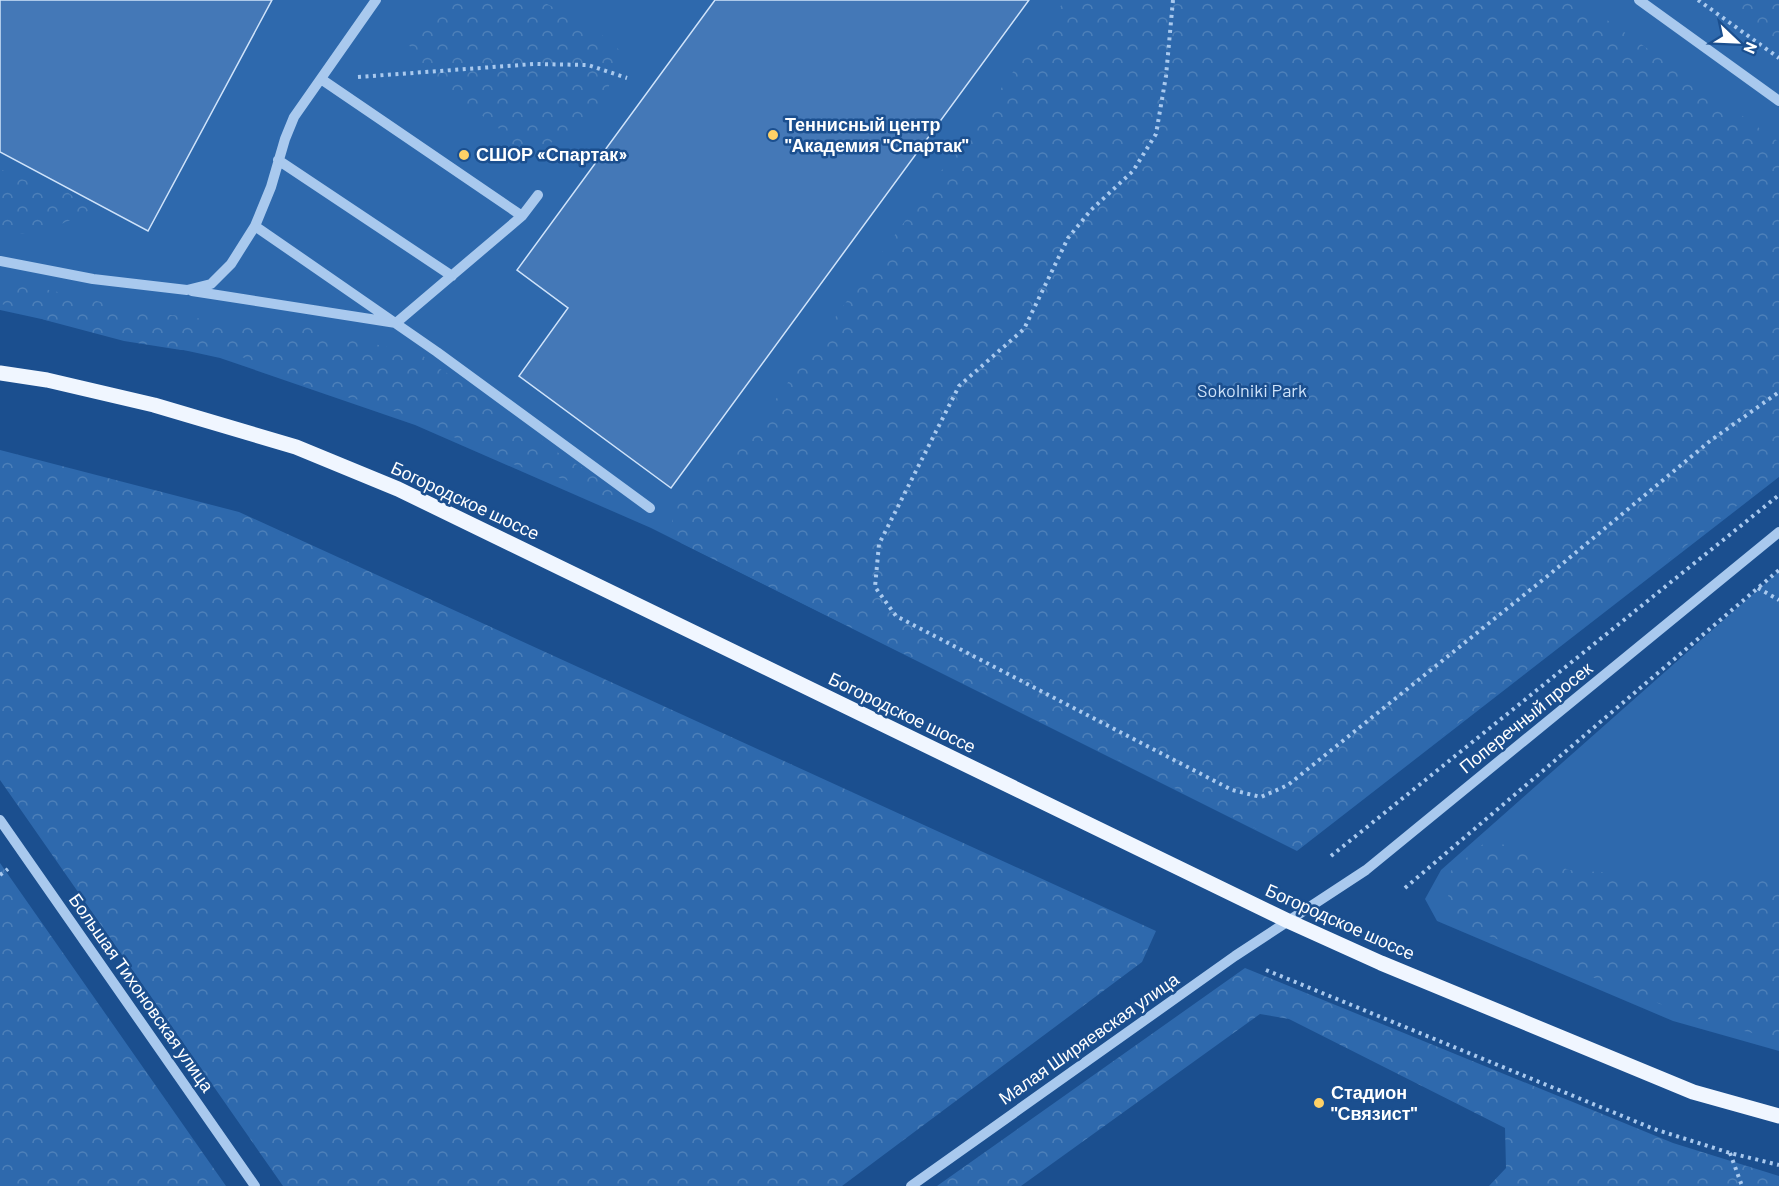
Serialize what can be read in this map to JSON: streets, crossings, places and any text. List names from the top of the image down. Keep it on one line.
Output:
{"streets":{"main road":["Богородское шоссе"],"street":["Поперечный просек","Большая Тихоновская улица","Малая Ширяевская улица"]},"crossings":[["Богородское шоссе","Поперечный просек"],["Богородское шоссе","Малая Ширяевская улица"],["Поперечный просек","Малая Ширяевская улица"]],"parks":["Sokolniki Park"],"places":["Теннисный центр \"Академия \"Спартак\"","СШОР «Спартак»","Стадион \"Связист\""],"north":"bottom right"}
